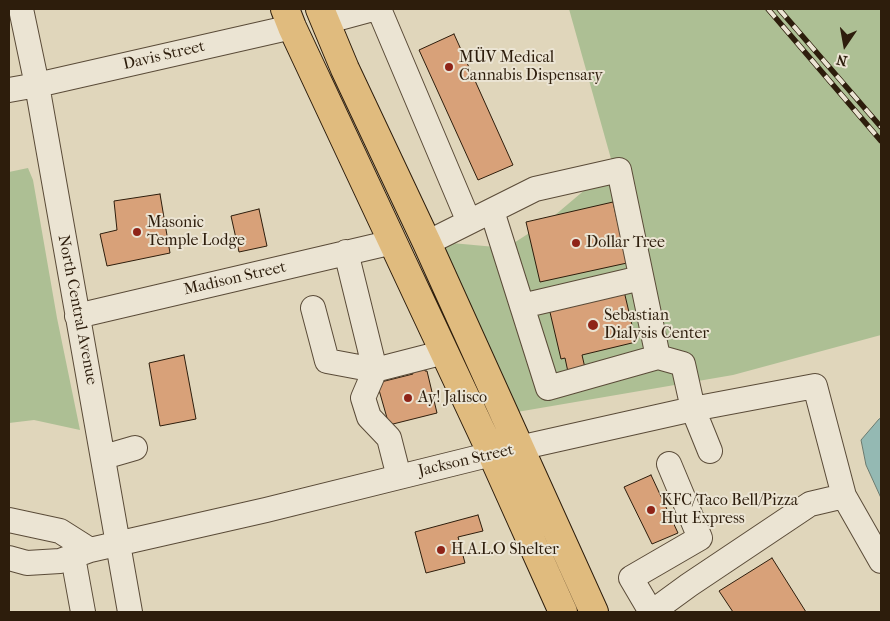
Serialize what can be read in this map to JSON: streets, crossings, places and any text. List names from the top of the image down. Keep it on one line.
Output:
{"streets":{"street":["Davis Street","Madison Street","North Central Avenue","Jackson Street"]},"crossings":[["Davis Street","North Central Avenue"],["Madison Street","North Central Avenue"],["North Central Avenue","Jackson Street"]],"places":["MÜV Medical Cannabis Dispensary","Masonic Temple Lodge","Dollar Tree","Sebastian Dialysis Center","Ay! Jalisco","KFC/Taco Bell/Pizza Hut Express","H.A.L.O Shelter"],"north":"bottom"}
